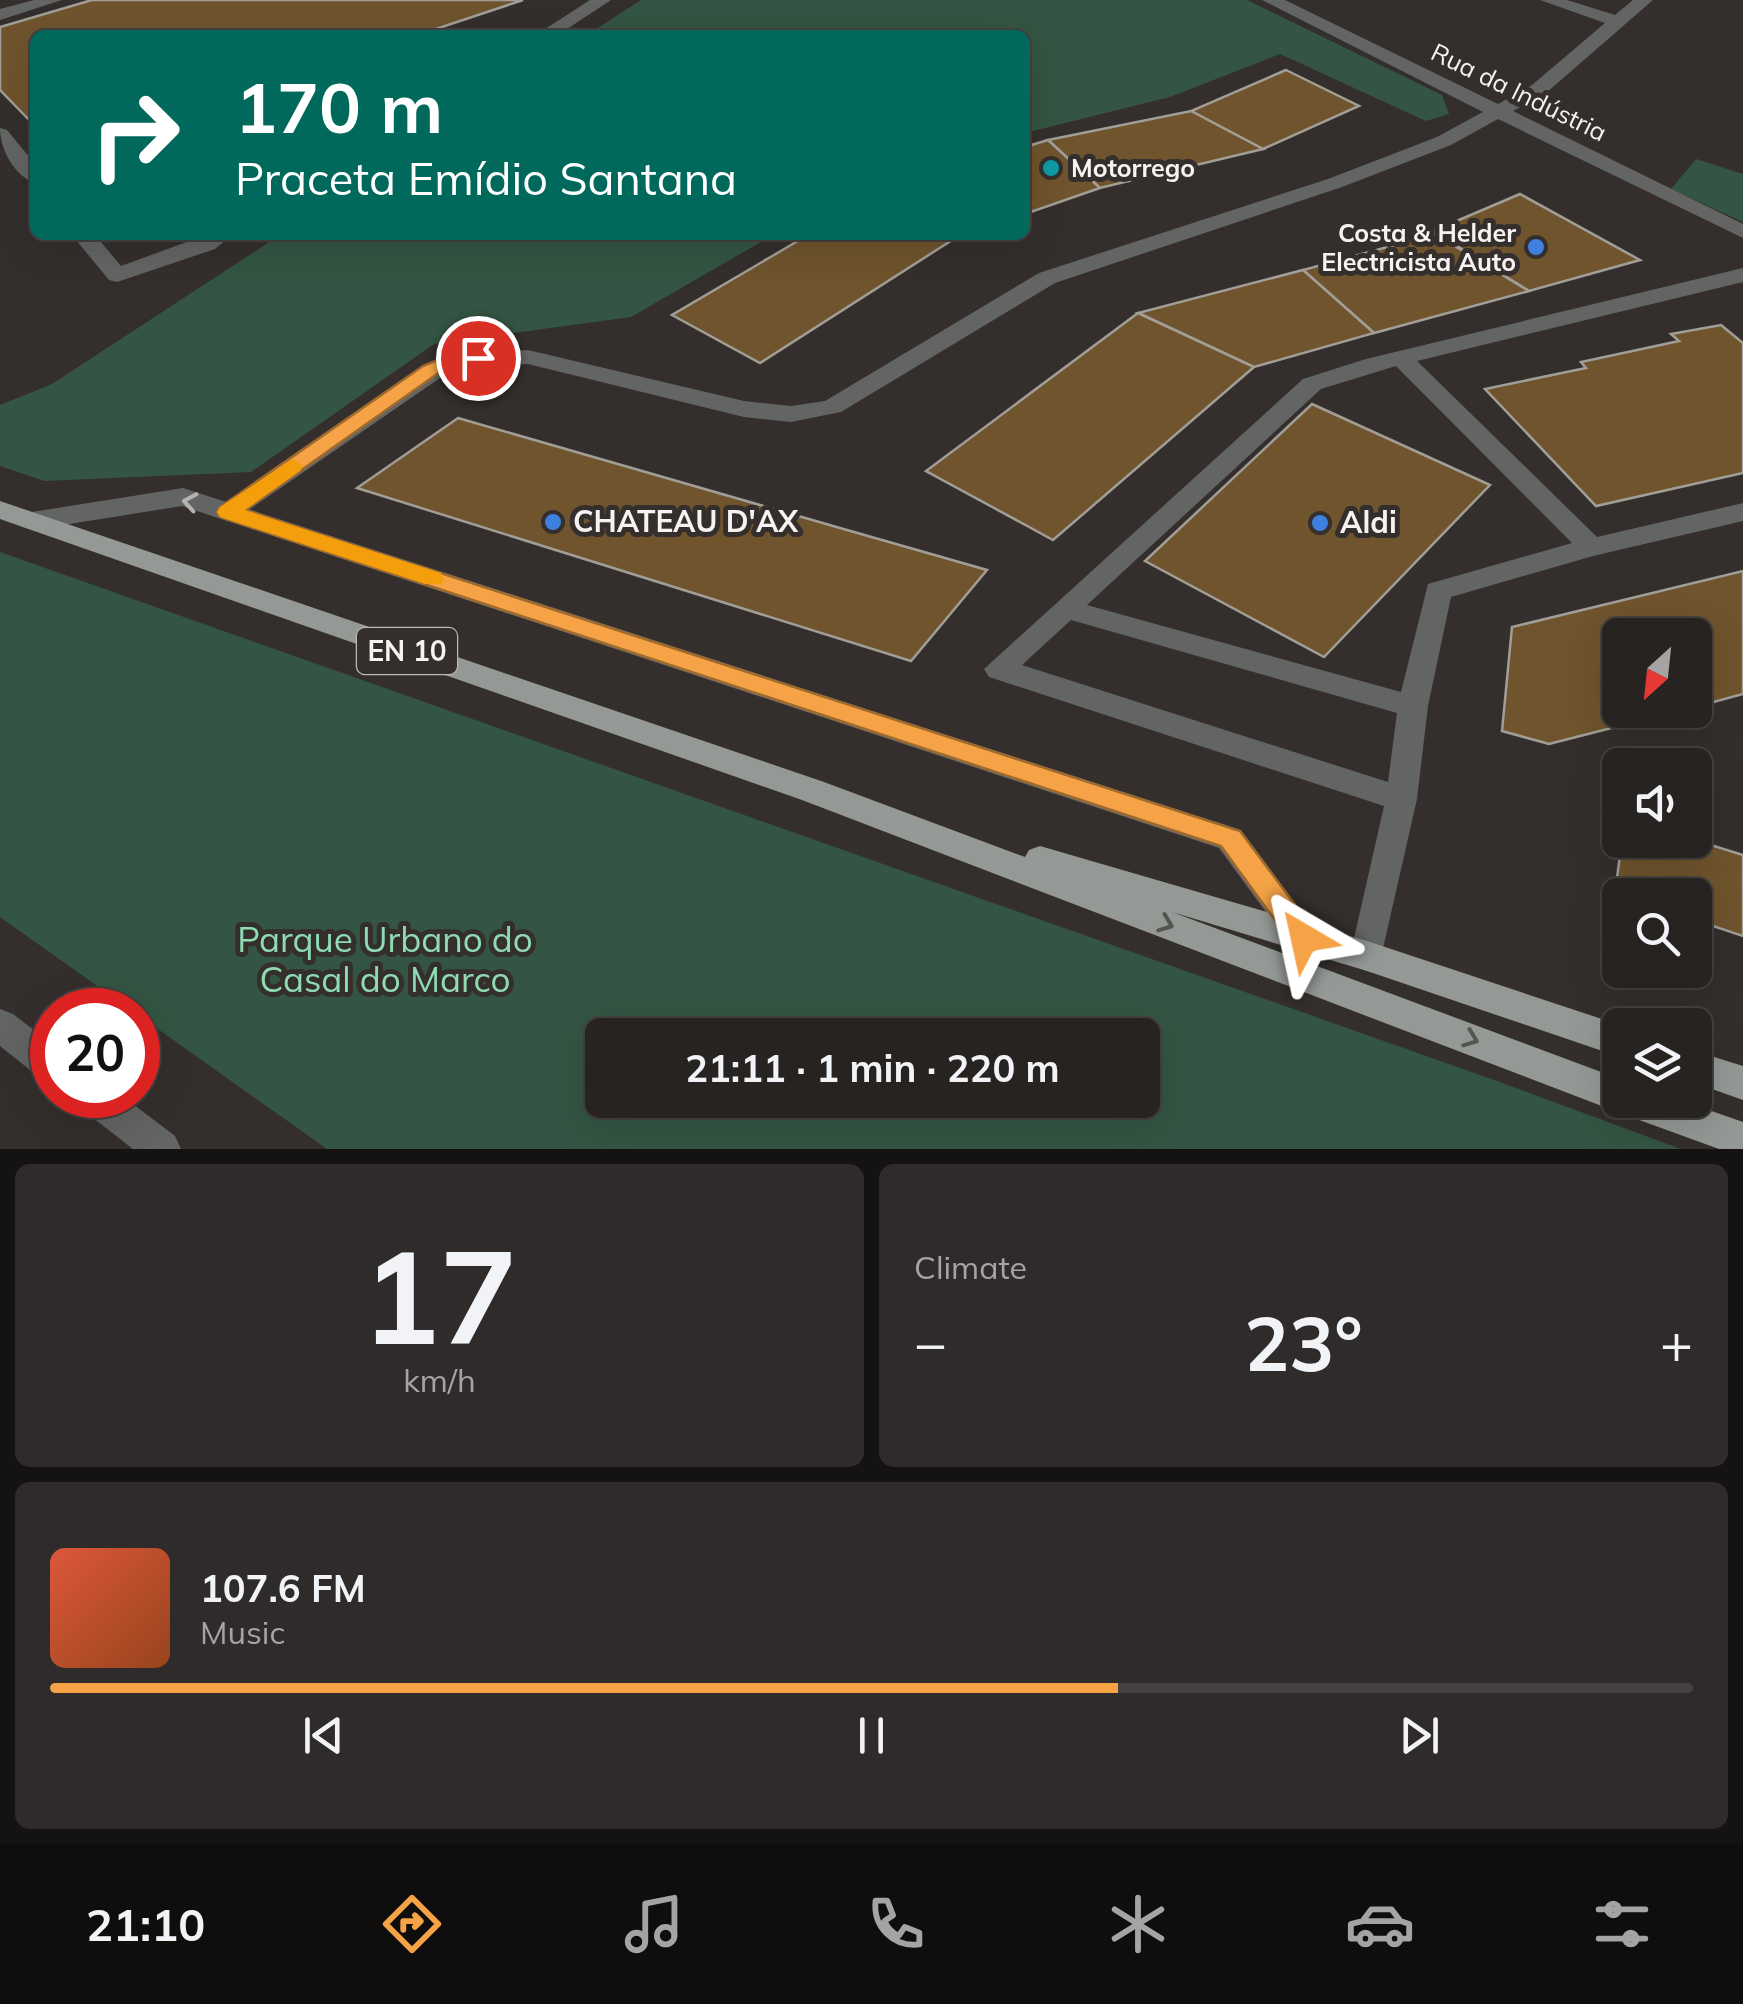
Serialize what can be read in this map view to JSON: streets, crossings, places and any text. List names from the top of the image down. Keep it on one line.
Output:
{"streets":{"main road":["EN 10"],"street":["Rua da Indústria"]},"parks":["Parque Urbano do Casal do Marco"],"places":["Motorrego","Costa & Helder Electricista Auto","CHATEAU D'AX","Aldi"],"north":"bottom left","page":{"turn":["170 m","Praceta Emídio Santana"],"limit":"20","trip":"21:11 · 1 min · 220 m","tile":[["17","km/h"],"Climate"],"heat":["−","23°","+"],"song":["107.6 FM","Music"],"tabs":"21:10"}}
